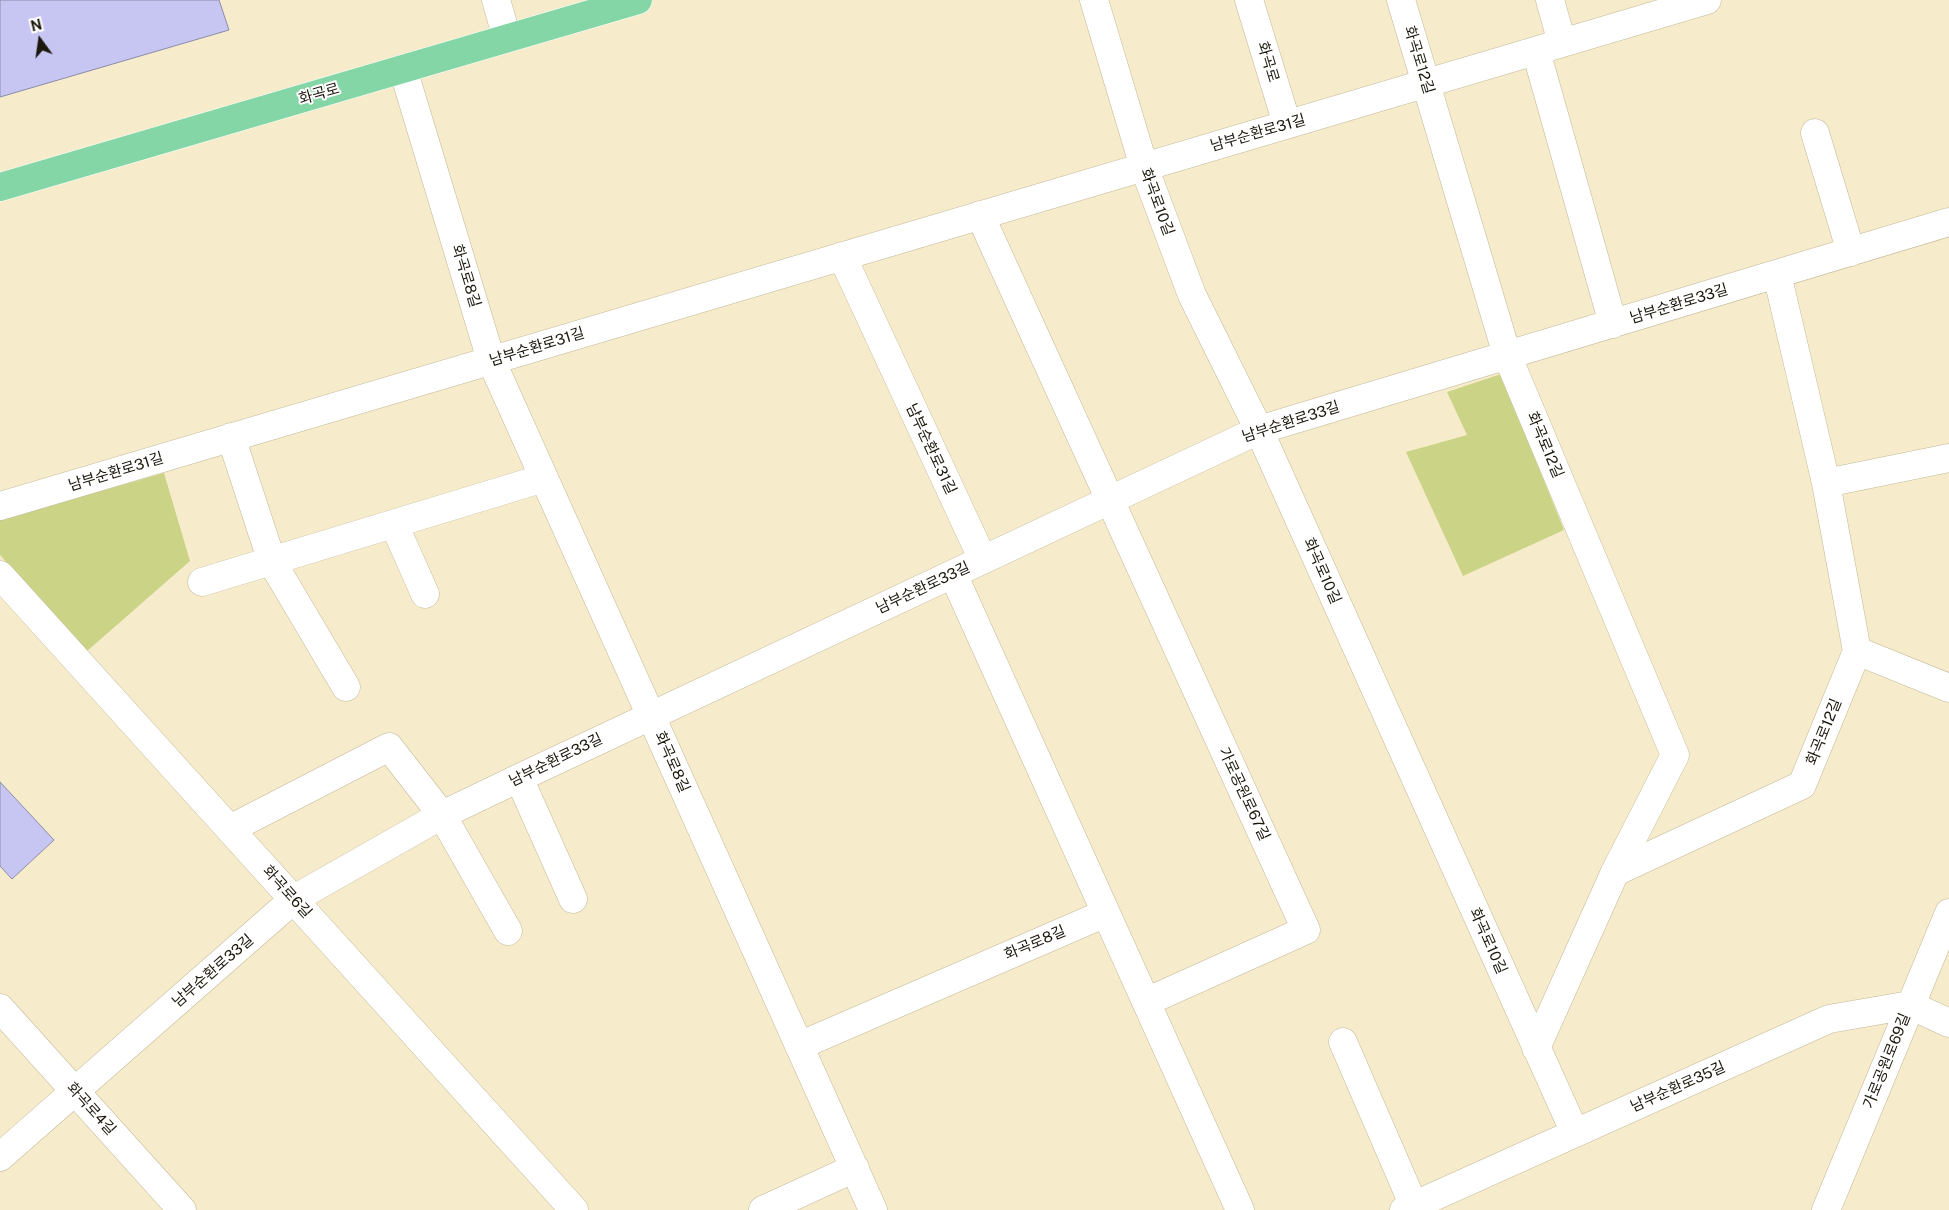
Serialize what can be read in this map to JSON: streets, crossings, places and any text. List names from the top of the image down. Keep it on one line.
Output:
{"streets":{"main road":["화곡로"],"street":["화곡로12길","남부순환로31길","화곡로10길","화곡로8길","남부순환로33길","가로공원로67길","화곡로6길","가로공원로69길","남부순환로35길","화곡로4길"]},"crossings":[["화곡로12길","남부순환로31길"],["화곡로12길","화곡로10길"],["화곡로12길","남부순환로33길"],["화곡로","남부순환로31길"],["화곡로","화곡로8길"],["남부순환로31길","화곡로10길"],["남부순환로31길","화곡로8길"],["남부순환로31길","남부순환로33길"],["화곡로10길","남부순환로33길"],["화곡로10길","남부순환로35길"],["화곡로8길","남부순환로33길"],["남부순환로33길","가로공원로67길"],["남부순환로33길","화곡로6길"],["남부순환로33길","화곡로4길"],["가로공원로69길","남부순환로35길"]],"north":"top"}
